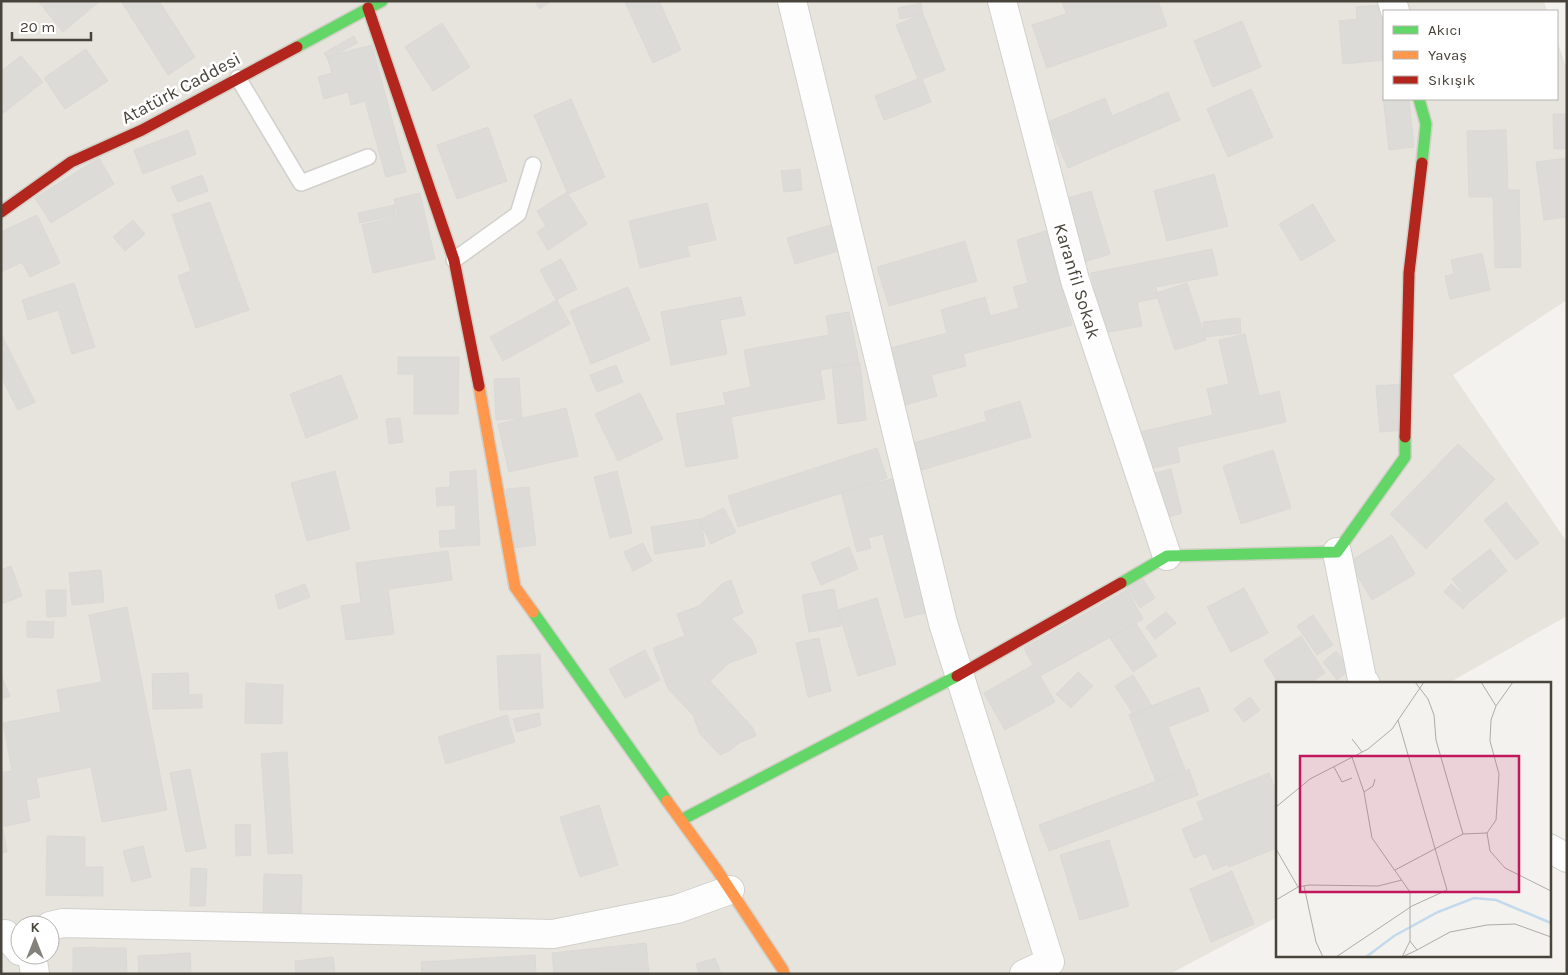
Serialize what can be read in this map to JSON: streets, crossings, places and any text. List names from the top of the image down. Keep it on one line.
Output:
{"streets":{"street":["Atatürk Caddesi","Karanfil Sokak"]},"legend":["Akıcı","Yavaş","Sıkışık"],"scale_bar":"20 m","north":"top"}
